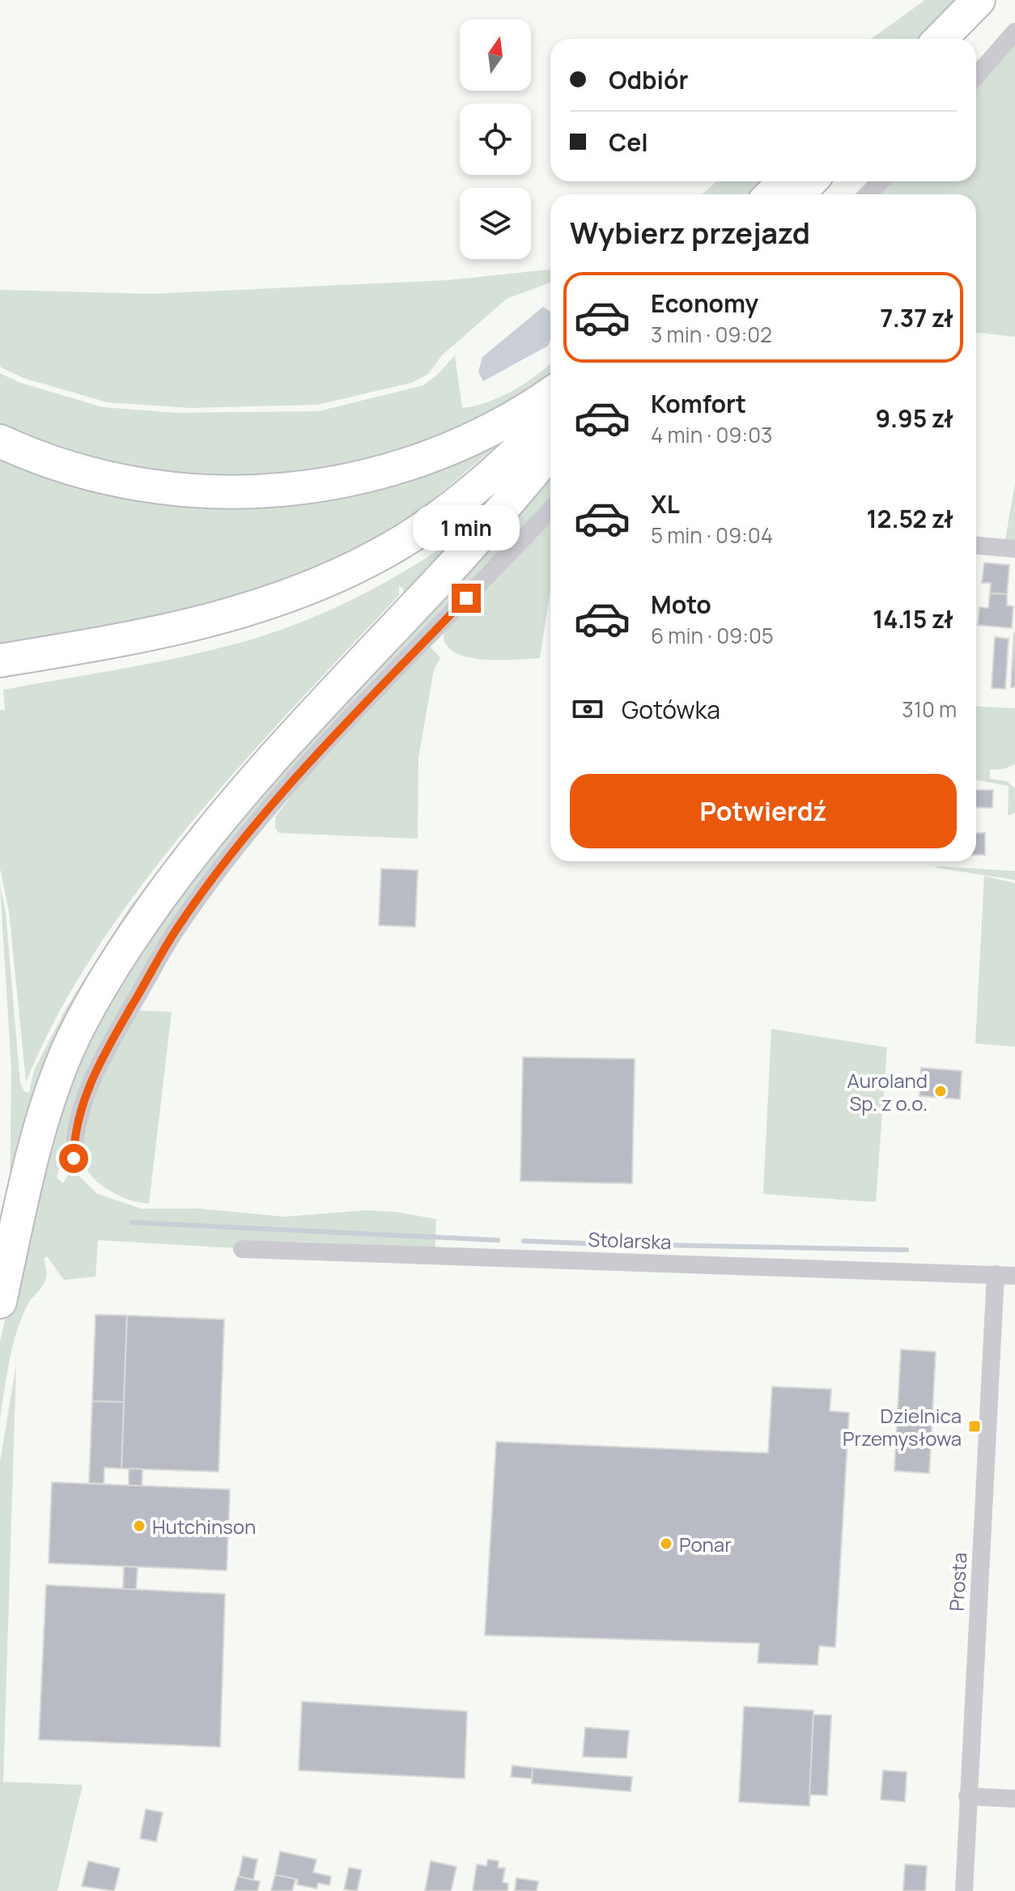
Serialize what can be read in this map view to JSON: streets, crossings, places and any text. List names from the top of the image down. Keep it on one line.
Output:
{"streets":{"street":["Stolarska","Prosta"]},"crossings":[["Stolarska","Prosta"]],"places":{"other":["Auroland Sp. z o.o.","Hutchinson","Ponar"],"transit":["Dzielnica Przemysłowa"]},"north":"top","page":{"banner":["Odbiór","Cel"],"heading":"Wybierz przejazd","list":[{"name":"Economy","note":"3 min · 09:02","value":"7.37 zł"},{"name":"Komfort","note":"4 min · 09:03","value":"9.95 zł"},{"name":"XL","note":"5 min · 09:04","value":"12.52 zł"},{"name":"Moto","note":"6 min · 09:05","value":"14.15 zł"}],"bubble":"1 min","pay":["Gotówka","310 m"],"buttons":"Potwierdź"}}
